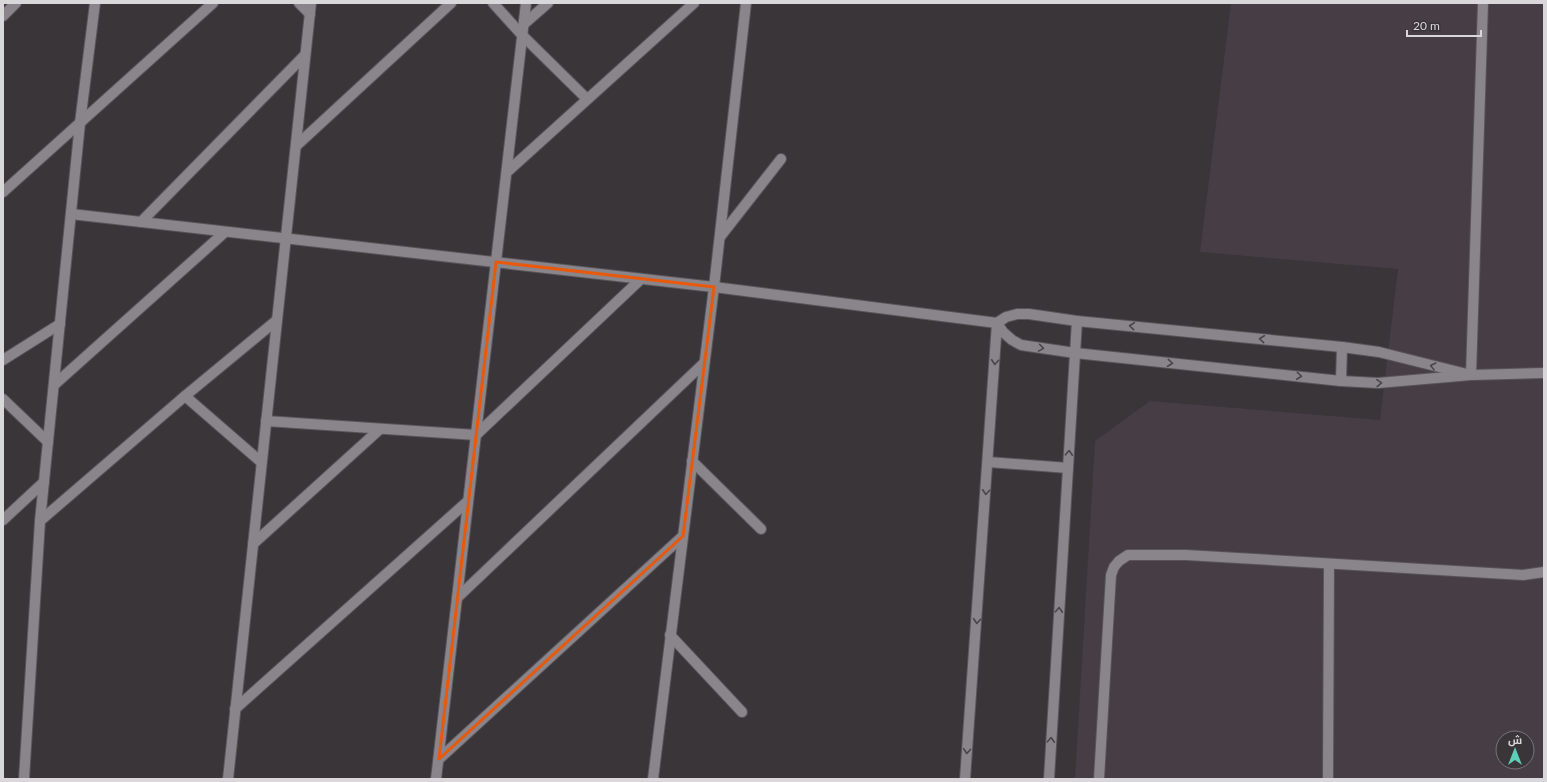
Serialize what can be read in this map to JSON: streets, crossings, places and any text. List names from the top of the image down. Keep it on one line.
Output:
{"scale_bar":"20 m","north":"top"}
